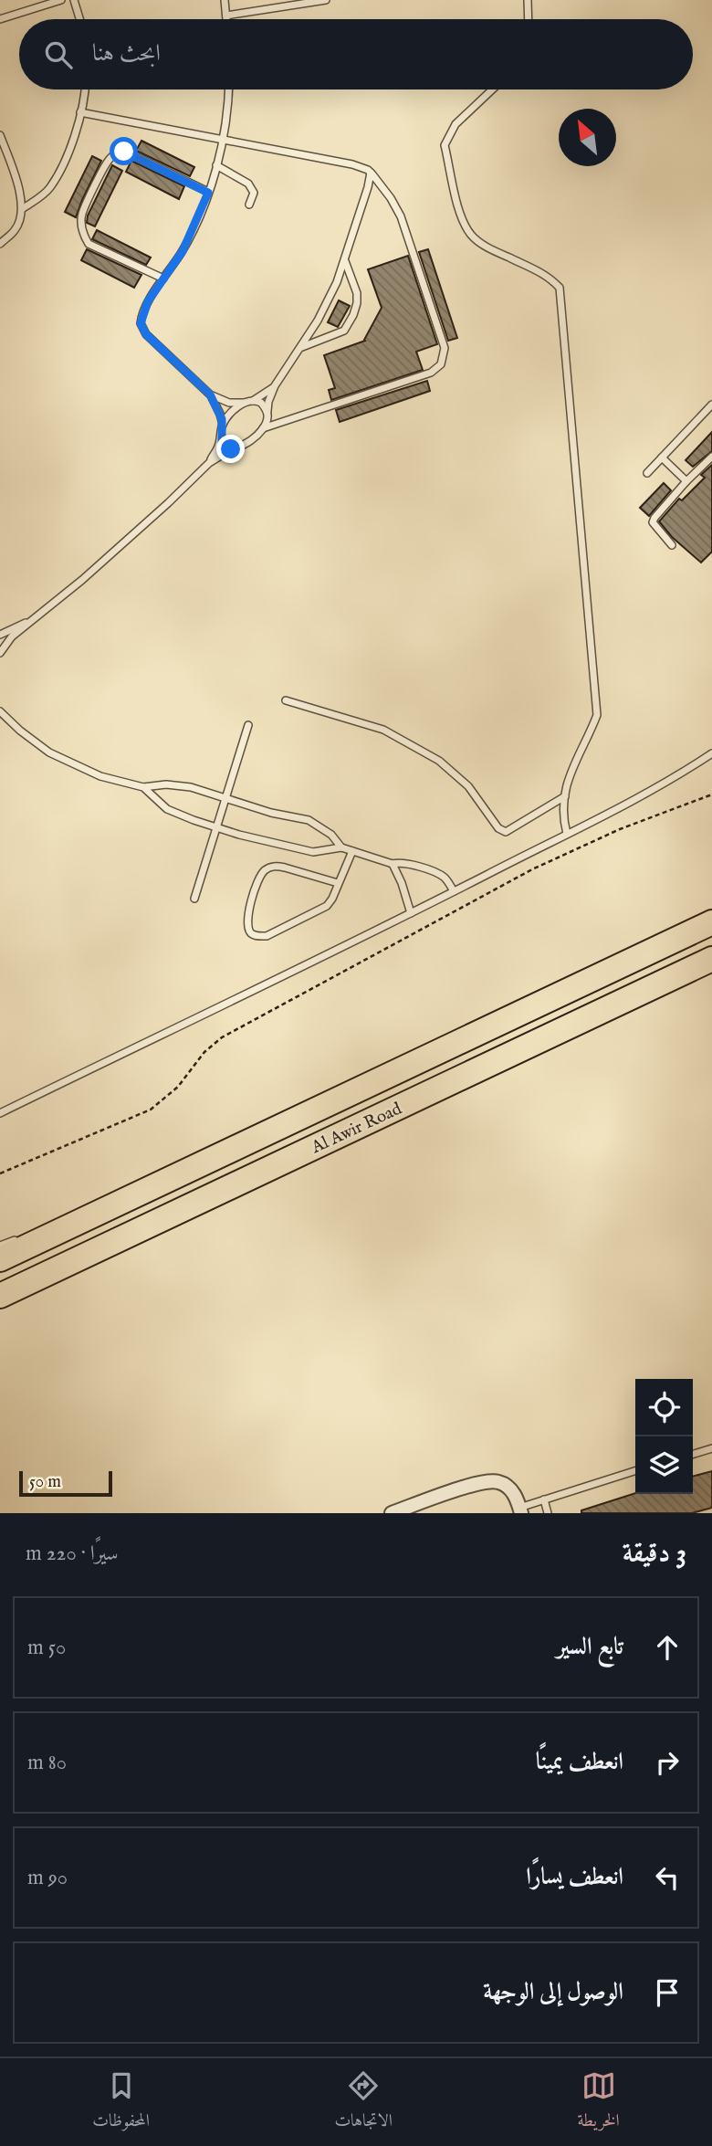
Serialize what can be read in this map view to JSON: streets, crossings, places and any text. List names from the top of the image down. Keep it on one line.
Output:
{"streets":{"highway":["Al Awir Road"]},"scale_bar":"50 m","north":"top left","page":{"search":"ابحث هنا","scale":"50 m","heading":["3 دقيقة","سيرًا · 220 m"],"list":[["تابع السير","50 m"],["انعطف يمينًا","80 m"],["انعطف يسارًا","90 m"],"الوصول إلى الوجهة"],"nav":["الخريطة","الاتجاهات","المحفوظات"]}}
